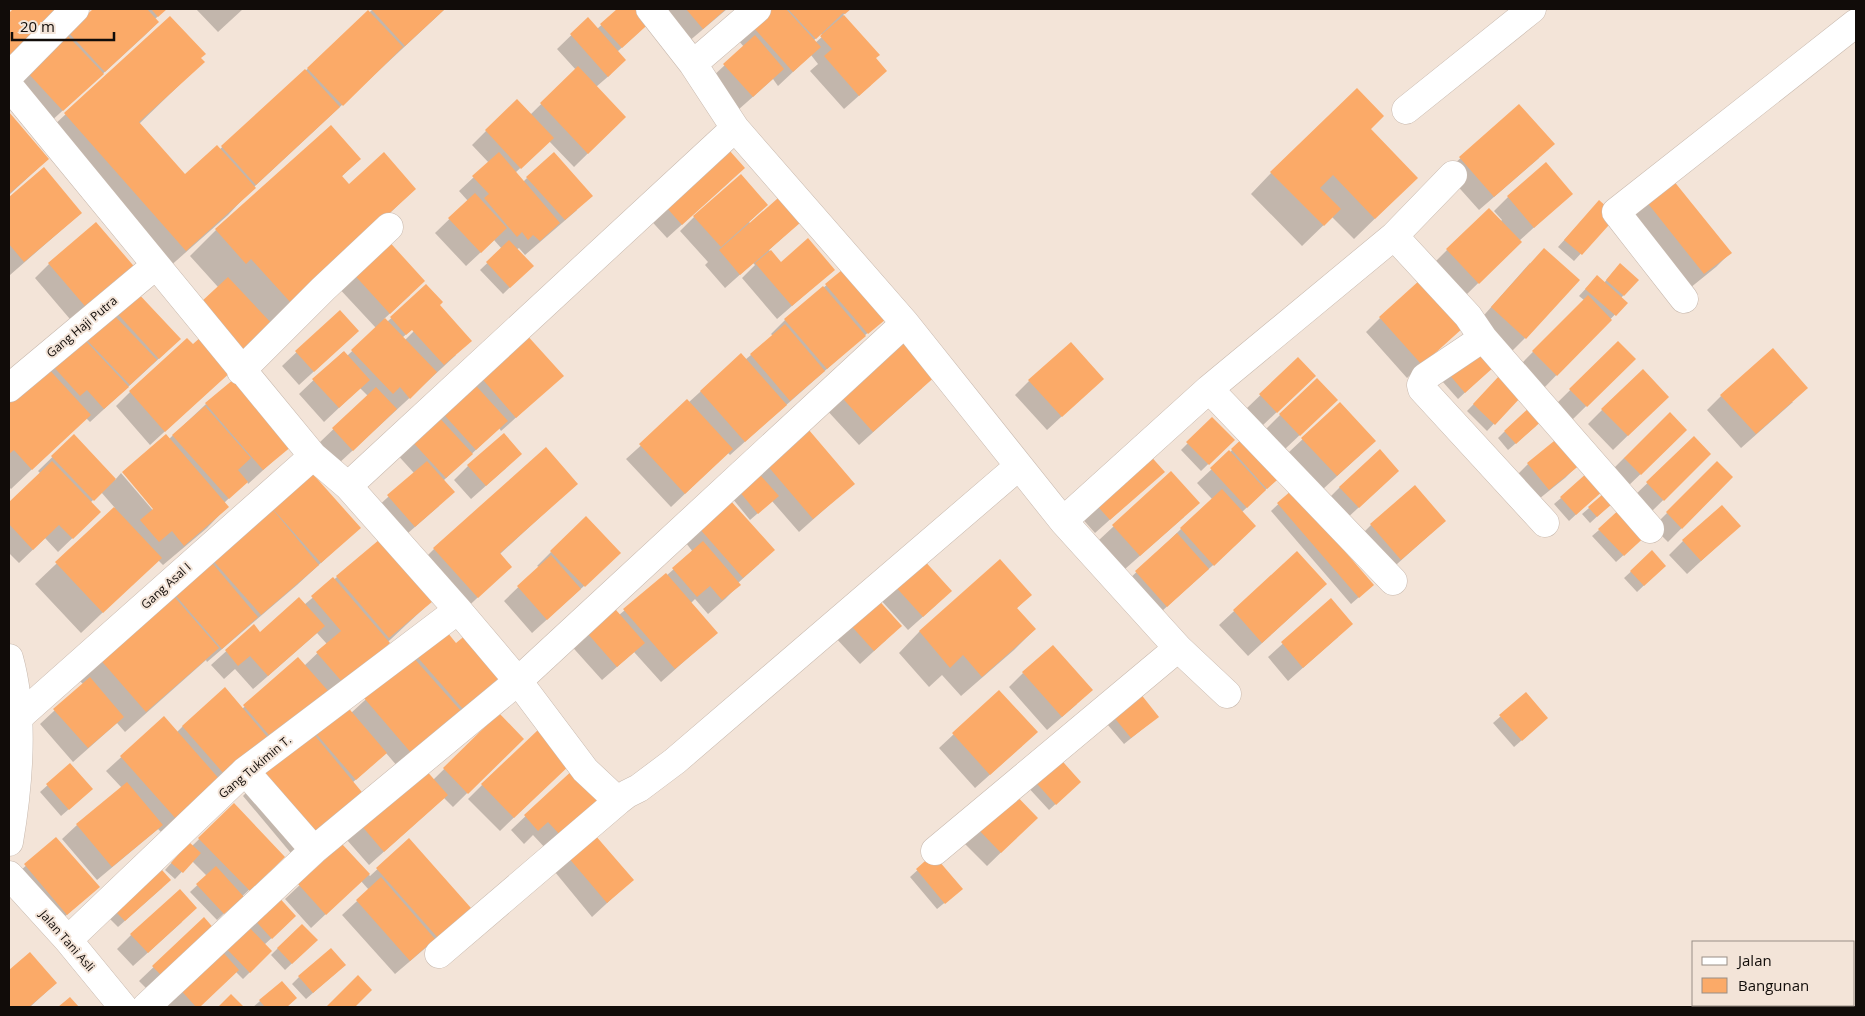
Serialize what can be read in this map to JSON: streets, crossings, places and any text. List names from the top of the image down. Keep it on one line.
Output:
{"streets":{"street":["Gang Haji Putra","Gang Asal I","Gang Tukimin T.","Jalan Tani Asli"]},"crossings":[["Gang Tukimin T.","Jalan Tani Asli"]],"legend":["Jalan","Bangunan"],"scale_bar":"20 m"}
